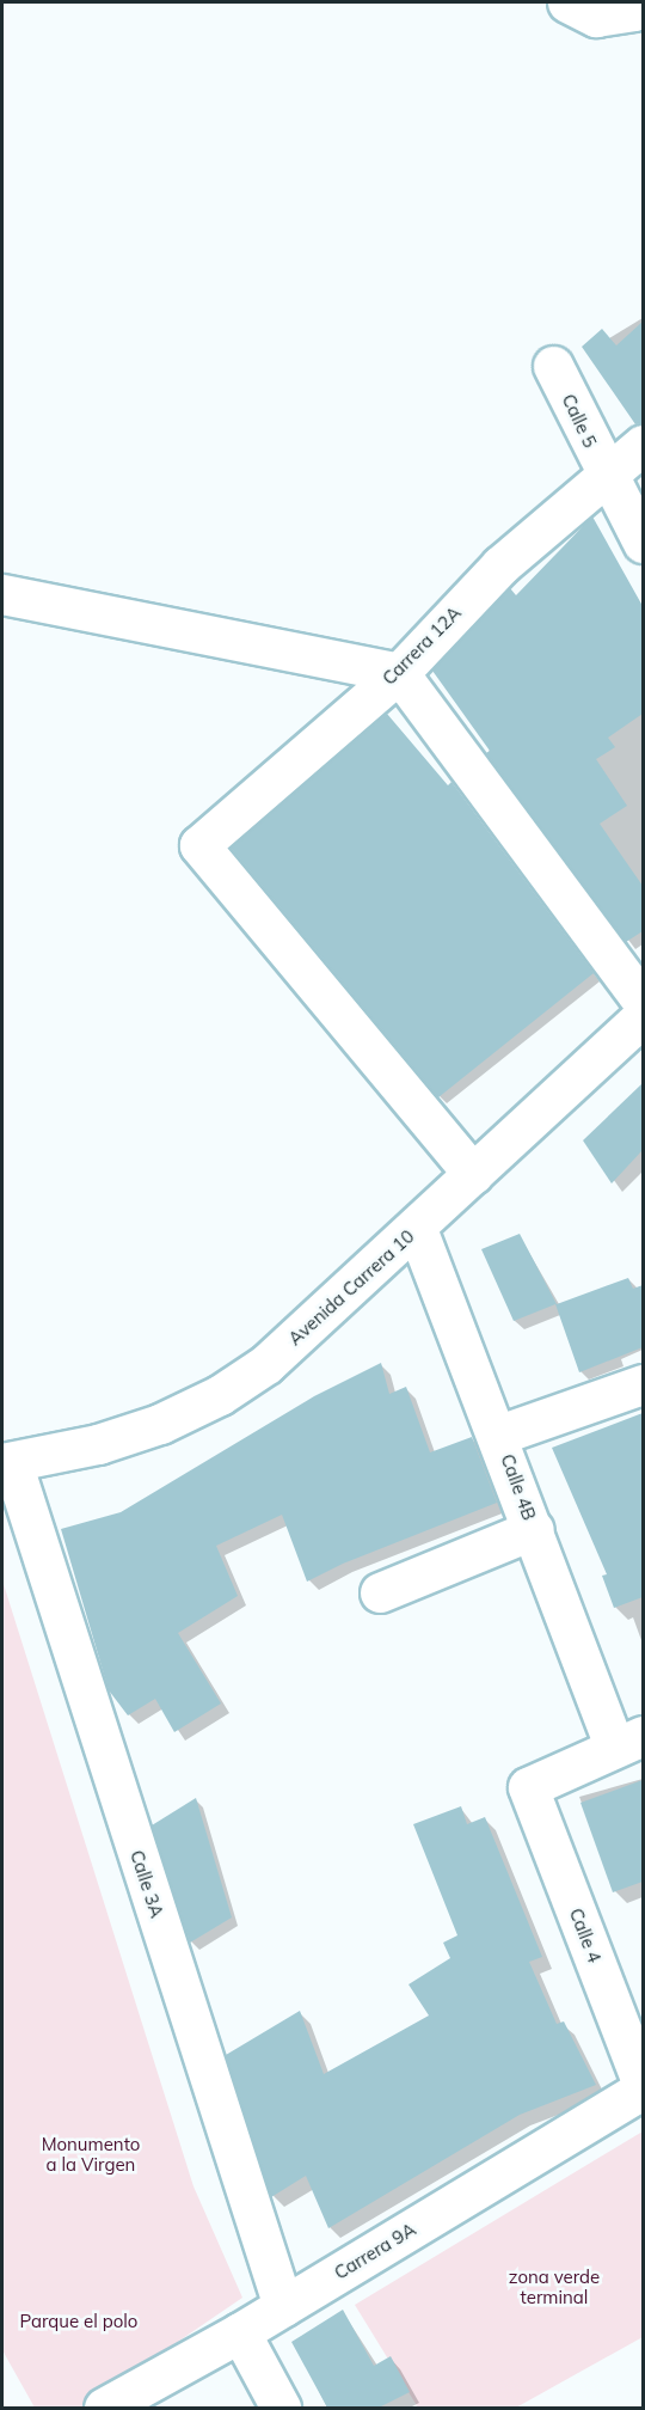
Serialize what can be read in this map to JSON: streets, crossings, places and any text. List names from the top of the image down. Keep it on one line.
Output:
{"streets":{"street":["Calle 5","Carrera 12A","Avenida Carrera 10","Calle 4B","Calle 3A","Calle 4","Carrera 9A"]},"crossings":[["Calle 5","Carrera 12A"],["Carrera 12A","Avenida Carrera 10"],["Avenida Carrera 10","Calle 4B"],["Avenida Carrera 10","Calle 3A"],["Calle 4B","Calle 4"],["Calle 3A","Carrera 9A"],["Calle 4","Carrera 9A"]],"parks":["Monumento a la Virgen","zona verde terminal","Parque el polo"]}
